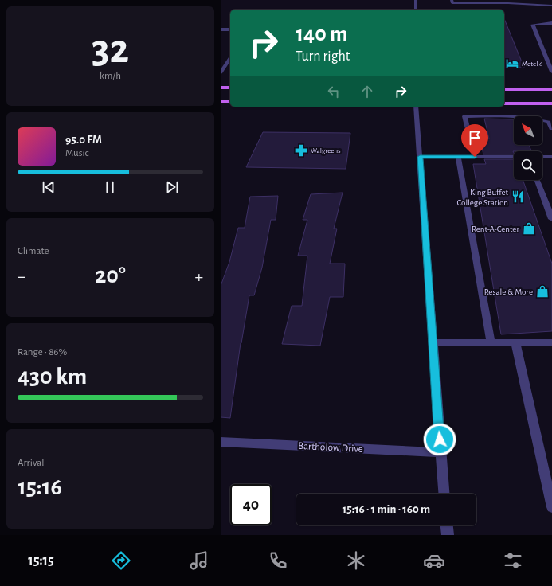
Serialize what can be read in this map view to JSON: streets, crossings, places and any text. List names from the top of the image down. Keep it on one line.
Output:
{"streets":{"street":["Bartholow Drive"]},"places":{"hotel":["Motel 6"],"pharmacy":["Walgreens"],"restaurant":["King Buffet College Station"],"shop":["Rent-A-Center","Resale & More"]},"north":"top left","page":{"tile":[["32","km/h"],"Climate",["Range · 86%","430 km"],["Arrival","15:16"]],"turn":["140 m","Turn right"],"song":["95.0 FM","Music"],"heat":["−","20°","+"],"limit":"40","trip":"15:16 · 1 min · 160 m","tabs":"15:15"}}
